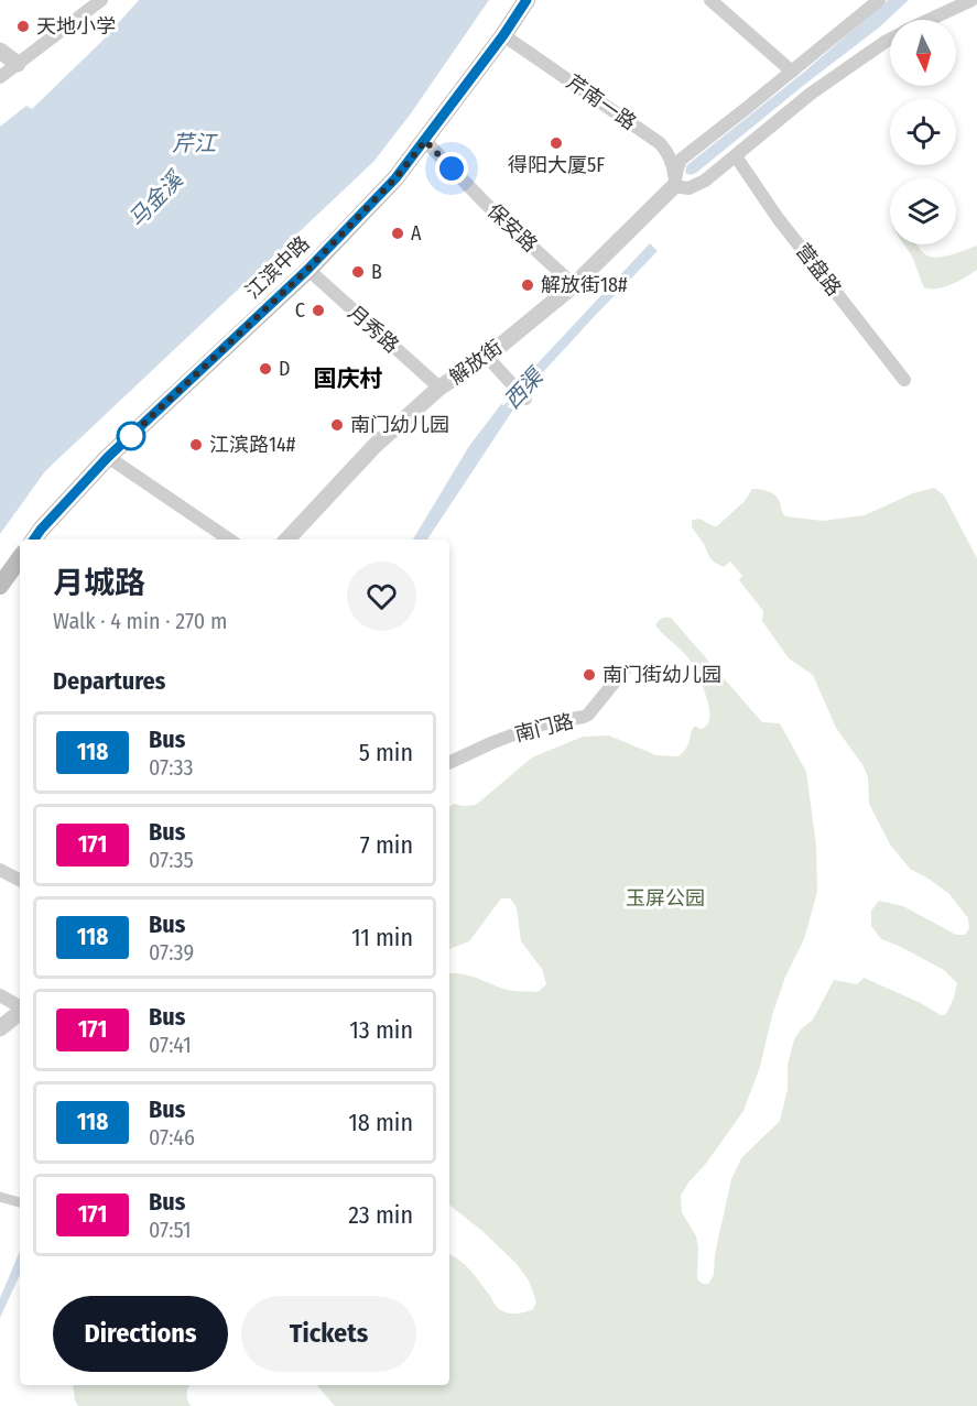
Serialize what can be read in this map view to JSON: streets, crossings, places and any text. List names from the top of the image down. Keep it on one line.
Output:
{"streets":{"main road":["江滨中路"],"street":["芹南一路","保安路","营盘路","月秀路","解放街","南门路"]},"crossings":[["芹南一路","江滨中路"],["芹南一路","解放街"],["保安路","江滨中路"],["保安路","解放街"],["江滨中路","月秀路"],["月秀路","解放街"]],"districts":["国庆村"],"water":["芹江","马金溪","西渠"],"parks":["玉屏公园"],"places":["天地小学","得阳大厦5F","A","B","解放街18#","C","D","南门幼儿园","江滨路14#","南门街幼儿园"],"lines":["bus line 118"],"north":"bottom","page":{"heading":[["月城路","Walk · 4 min · 270 m"],"Departures"],"list":[{"mark":"118","name":"Bus","note":"07:33","value":"5 min"},{"mark":"171","name":"Bus","note":"07:35","value":"7 min"},{"mark":"118","name":"Bus","note":"07:39","value":"11 min"},{"mark":"171","name":"Bus","note":"07:41","value":"13 min"},{"mark":"118","name":"Bus","note":"07:46","value":"18 min"},{"mark":"171","name":"Bus","note":"07:51","value":"23 min"}],"buttons":["Directions","Tickets"]}}
